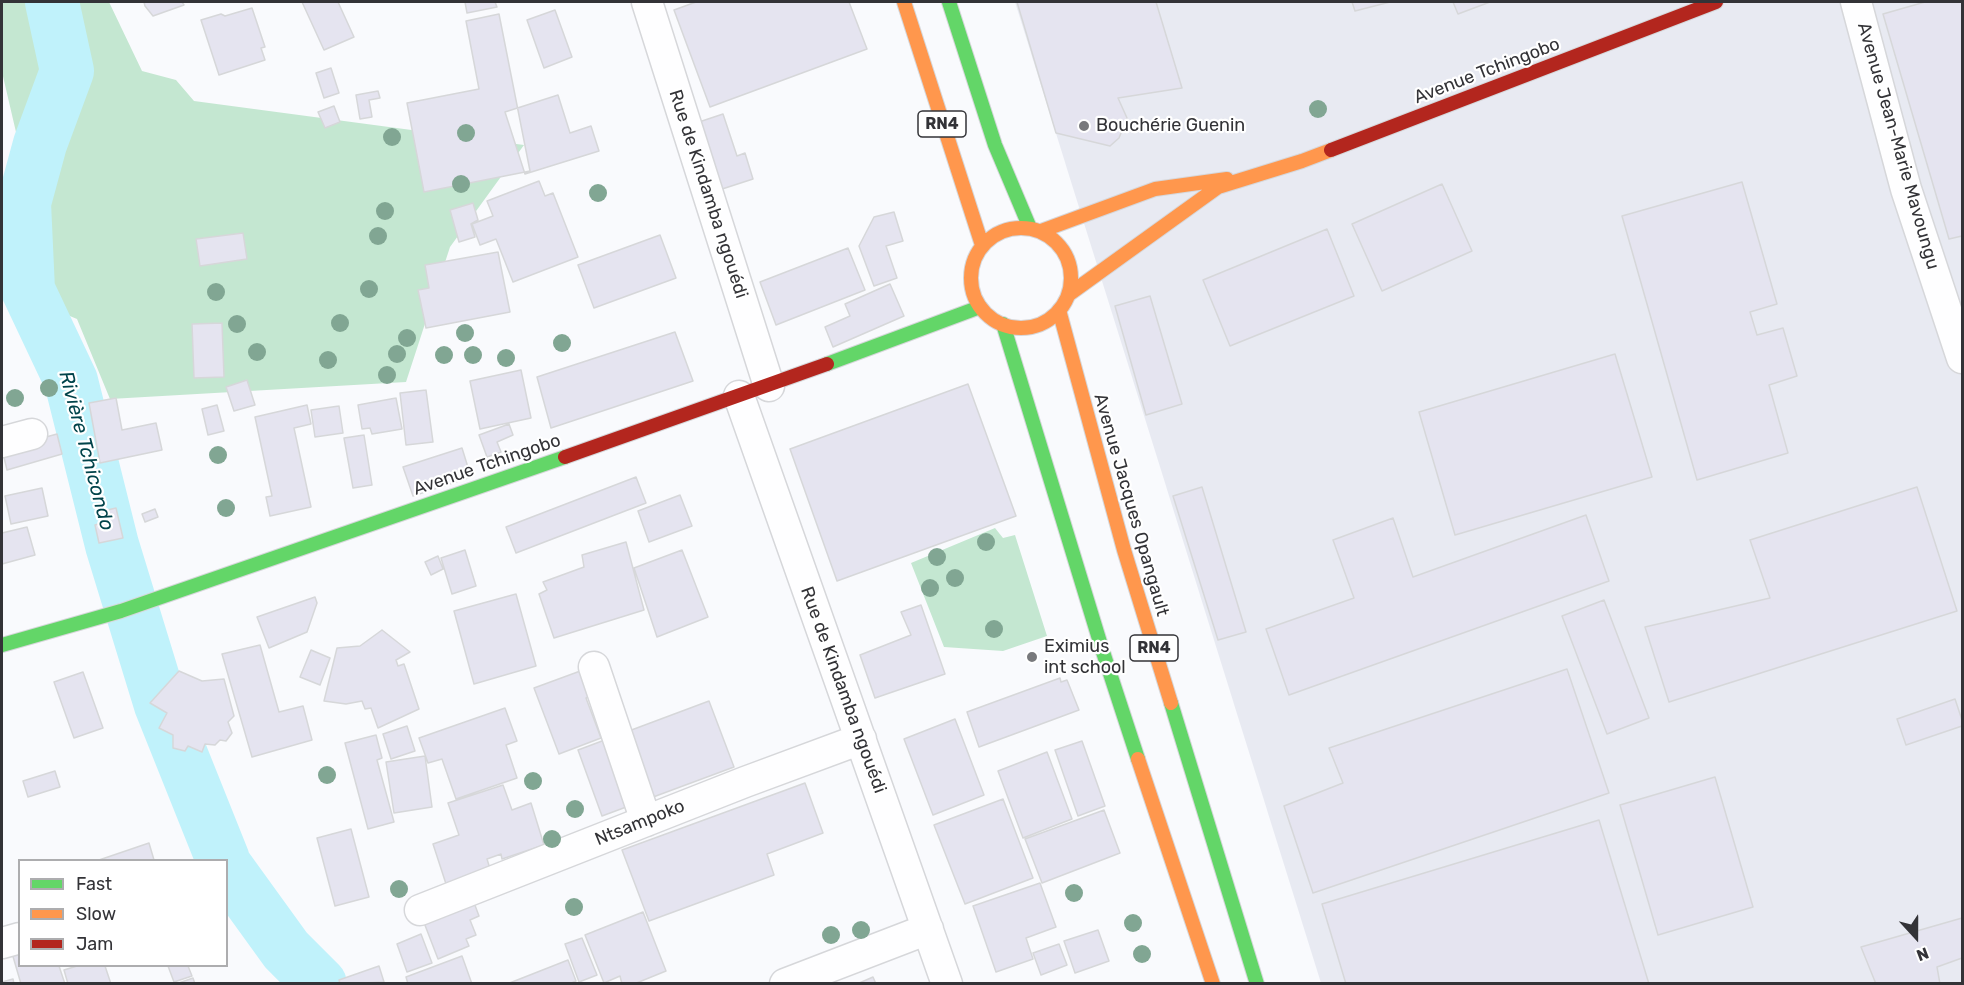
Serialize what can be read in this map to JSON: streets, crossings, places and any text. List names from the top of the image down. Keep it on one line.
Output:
{"streets":{"main road":["Avenue Tchingobo","RN4","Avenue Jacques Opangault"],"street":["Avenue Jean-Marie Mavoungu","Rue de Kindamba ngouédi","Ntsampoko"]},"crossings":[["Avenue Tchingobo","RN4"],["Avenue Tchingobo","Rue de Kindamba ngouédi"],["Avenue Tchingobo","Avenue Jacques Opangault"],["RN4","Avenue Jacques Opangault"],["Rue de Kindamba ngouédi","Ntsampoko"]],"water":["Rivière Tchicondo"],"places":["Bouchérie Guenin","Eximius int school"],"legend":["Fast","Slow","Jam"],"north":"bottom"}
